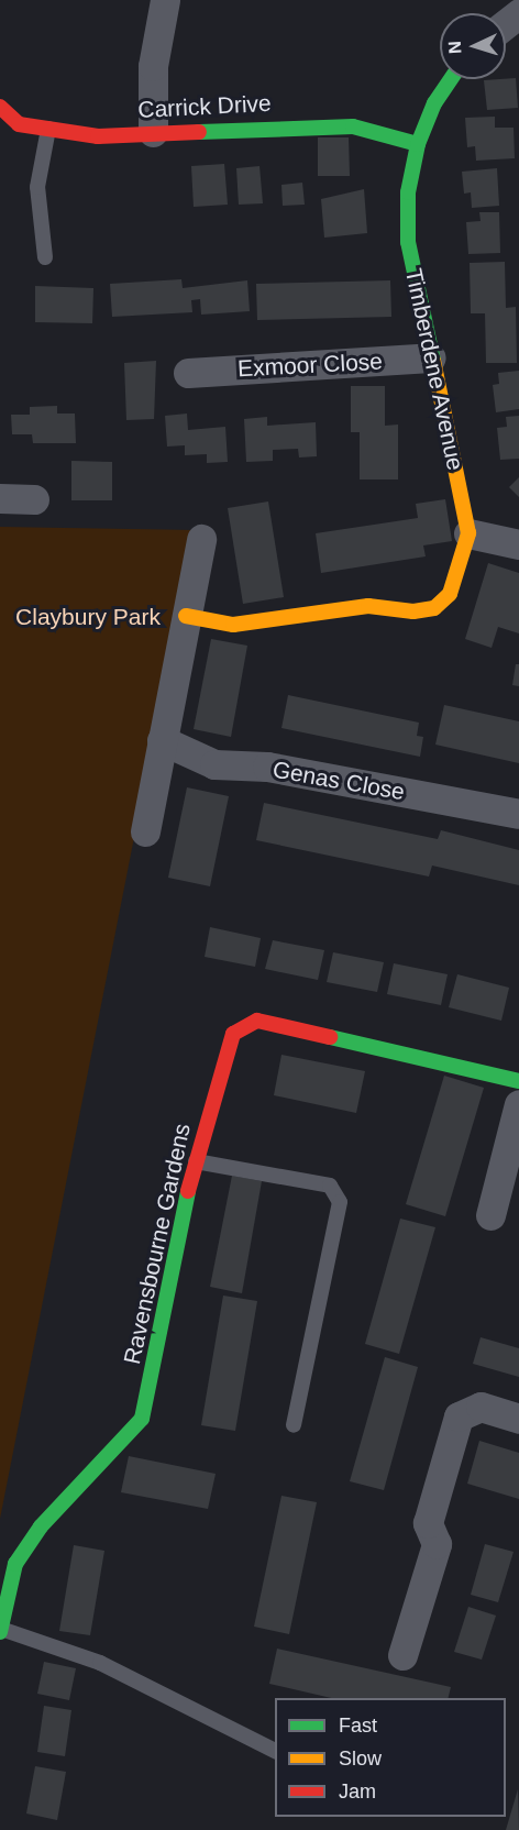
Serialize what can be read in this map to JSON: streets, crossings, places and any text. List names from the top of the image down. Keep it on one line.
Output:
{"streets":{"street":["Carrick Drive","Exmoor Close","Timberdene Avenue","Genas Close","Ravensbourne Gardens"]},"crossings":[["Carrick Drive","Timberdene Avenue"],["Exmoor Close","Timberdene Avenue"]],"parks":["Claybury Park"],"legend":["Fast","Slow","Jam"],"north":"left"}
